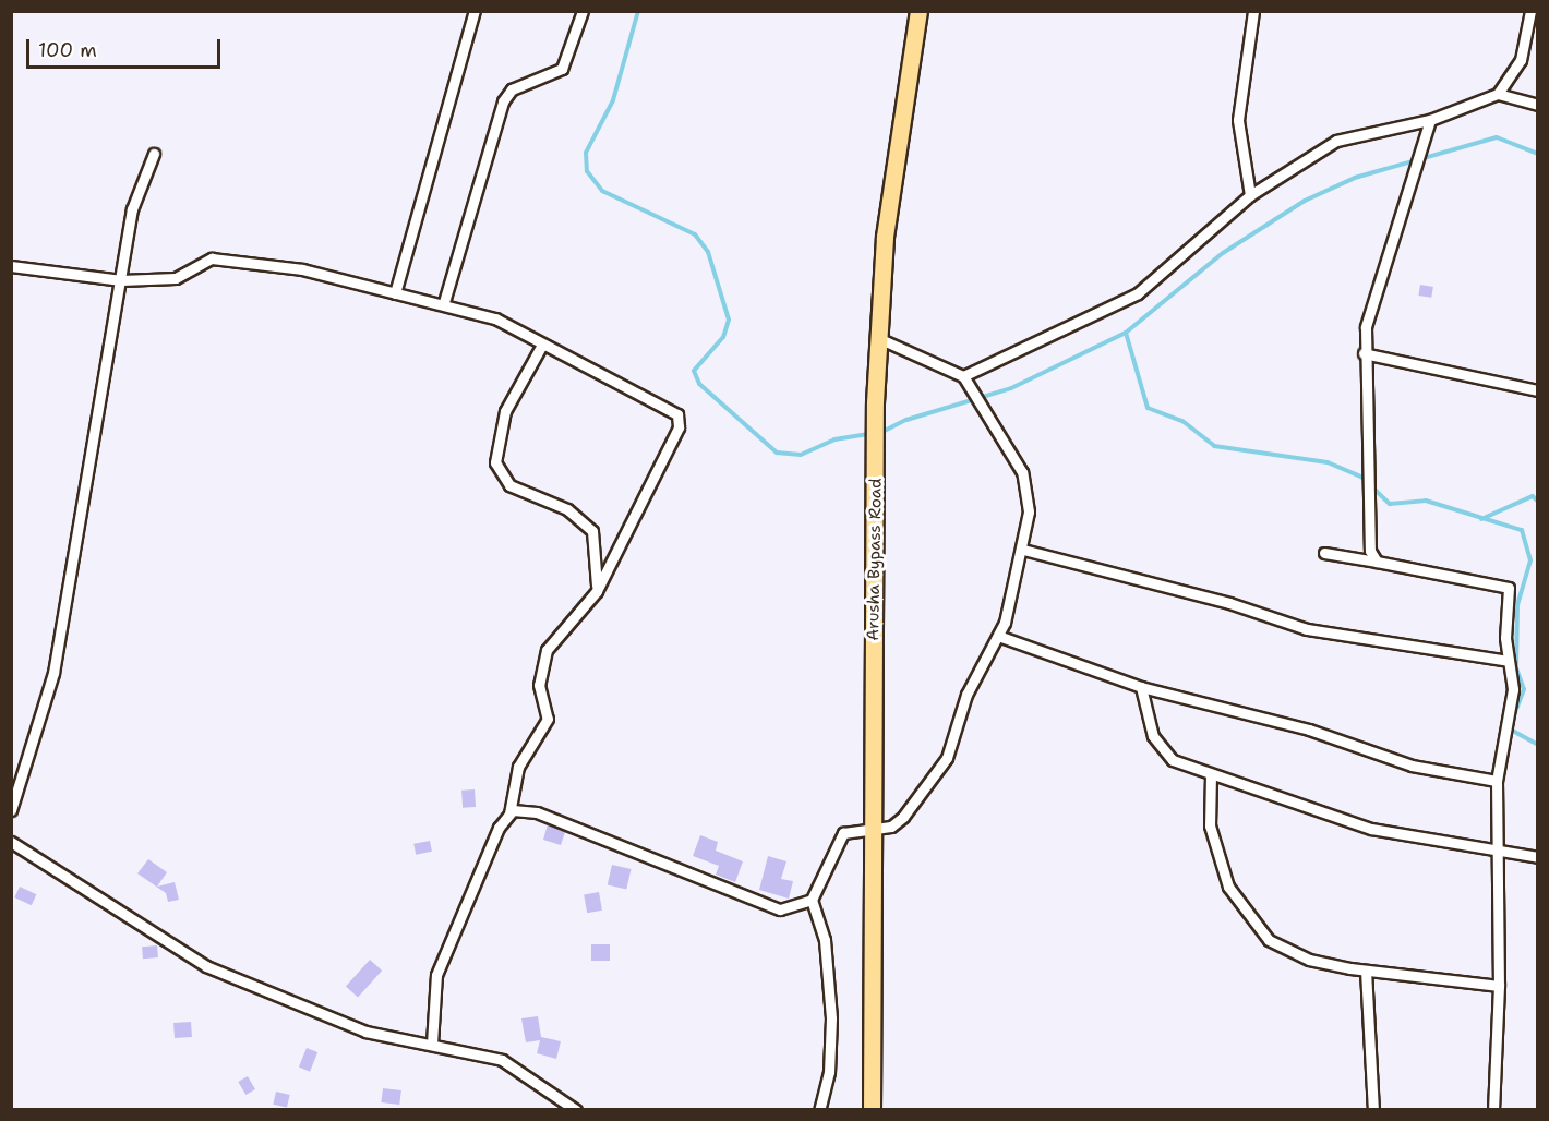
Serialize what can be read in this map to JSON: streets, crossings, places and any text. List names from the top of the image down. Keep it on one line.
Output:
{"streets":{"main road":["Arusha Bypass Road"]},"scale_bar":"100 m"}
